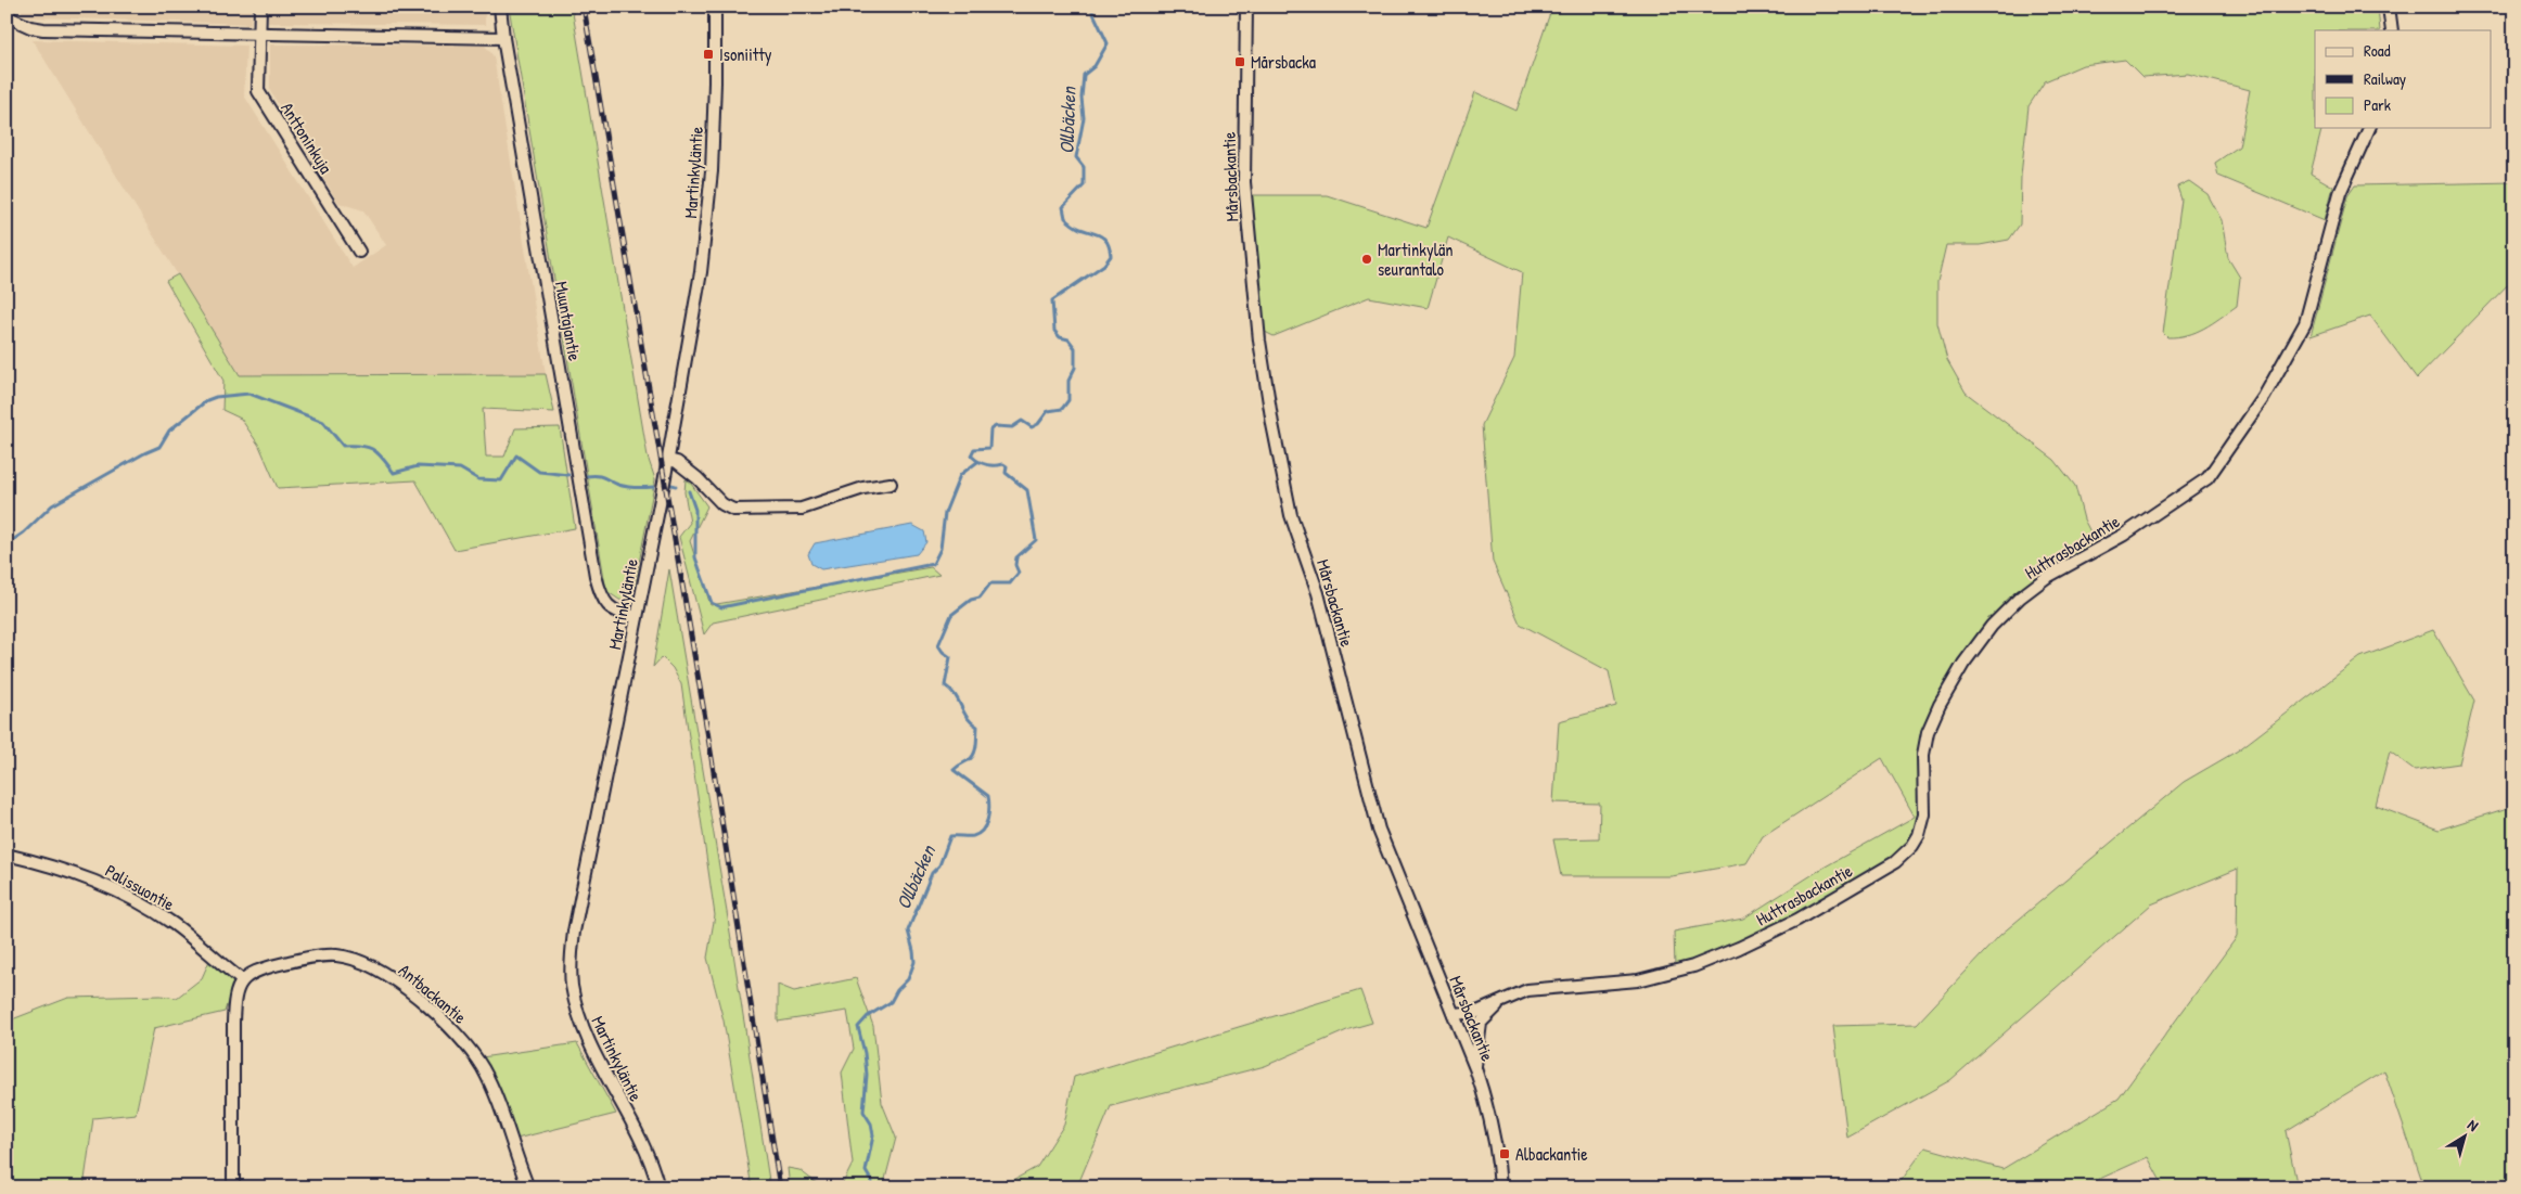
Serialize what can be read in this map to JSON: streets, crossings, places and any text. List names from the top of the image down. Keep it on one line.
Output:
{"streets":{"street":["Anttoninkuja","Martinkyläntie","Mårsbackantie","Muuntajantie","Huttrasbackantie","Palissuontie","Antbackantie"]},"crossings":[["Martinkyläntie","Muuntajantie"],["Mårsbackantie","Huttrasbackantie"],["Palissuontie","Antbackantie"]],"water":["Ollbäcken"],"places":{"transit":["Isoniitty","Mårsbacka","Albackantie"],"other":["Martinkylän seurantalo"]},"legend":["Road","Railway","Park"],"north":"top right"}
